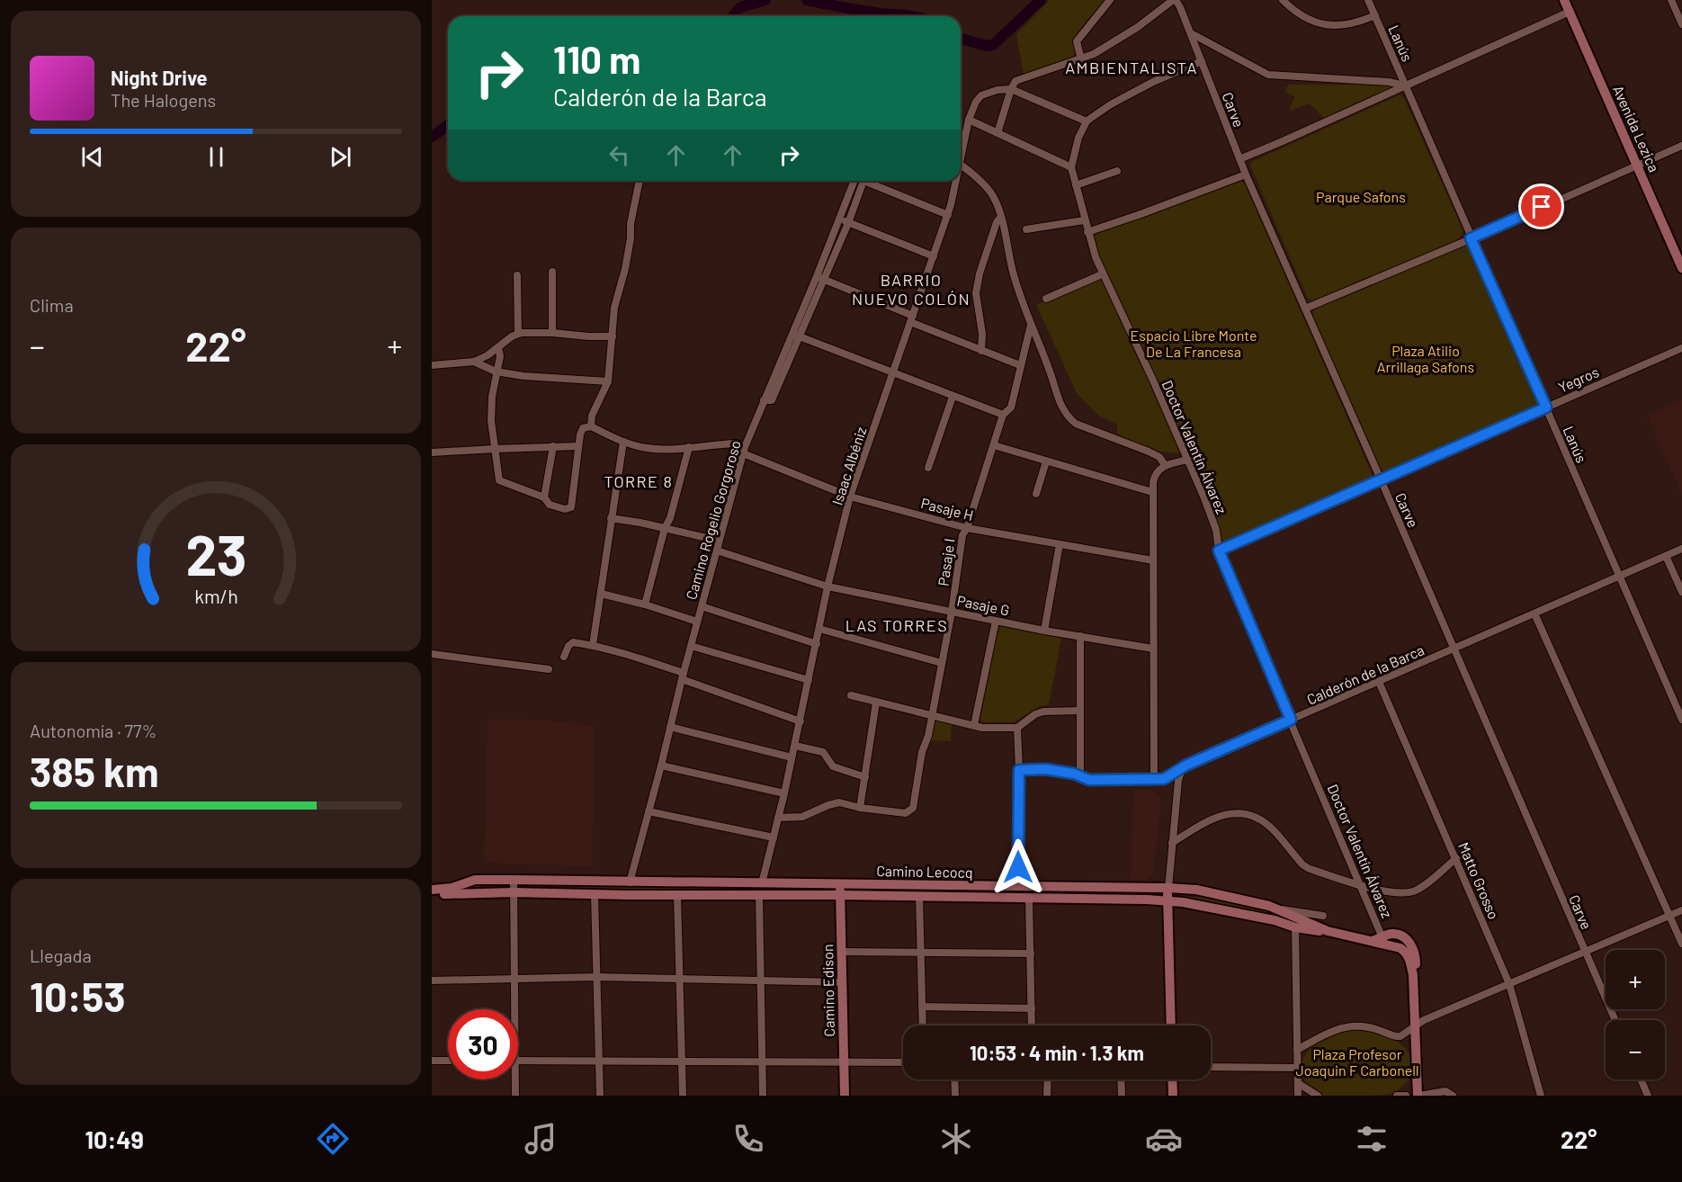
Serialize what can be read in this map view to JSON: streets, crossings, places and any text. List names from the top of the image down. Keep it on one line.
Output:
{"streets":{"street":["Lanús","Carve","Avenida Lezica","Yegros","Doctor Valentín Álvarez","Isaac Albéniz","Pasaje H","Camino Rogelio Gorgoroso","Pasaje I","Pasaje G","Calderón de la Barca","Camino Lecocq","Matto Grosso","Camino Edison"]},"crossings":[["Lanús","Yegros"],["Lanús","Calderón de la Barca"],["Carve","Yegros"],["Carve","Calderón de la Barca"],["Yegros","Doctor Valentín Álvarez"],["Doctor Valentín Álvarez","Calderón de la Barca"],["Doctor Valentín Álvarez","Camino Lecocq"],["Isaac Albéniz","Pasaje H"],["Isaac Albéniz","Pasaje G"],["Isaac Albéniz","Camino Lecocq"],["Pasaje H","Camino Rogelio Gorgoroso"],["Pasaje H","Pasaje I"],["Camino Rogelio Gorgoroso","Pasaje G"],["Camino Rogelio Gorgoroso","Camino Lecocq"],["Pasaje I","Pasaje G"],["Calderón de la Barca","Matto Grosso"],["Camino Lecocq","Camino Edison"]],"districts":["AMBIENTALISTA","BARRIO NUEVO COLÓN","TORRE 8","LAS TORRES"],"parks":["Parque Safons","Espacio Libre Monte De La Francesa","Plaza Atilio Arrillaga Safons","Plaza Profesor Joaquin F Carbonell"],"page":{"turn":["110 m","Calderón de la Barca"],"song":["Night Drive","The Halogens"],"tile":["Clima",["Autonomía · 77%","385 km"],["Llegada","10:53"]],"heat":["−","22°","+"],"map_buttons":["+","−"],"limit":"30","trip":"10:53 · 4 min · 1.3 km","tabs":["10:49","22°"],"gauge":["23","km/h"]}}
